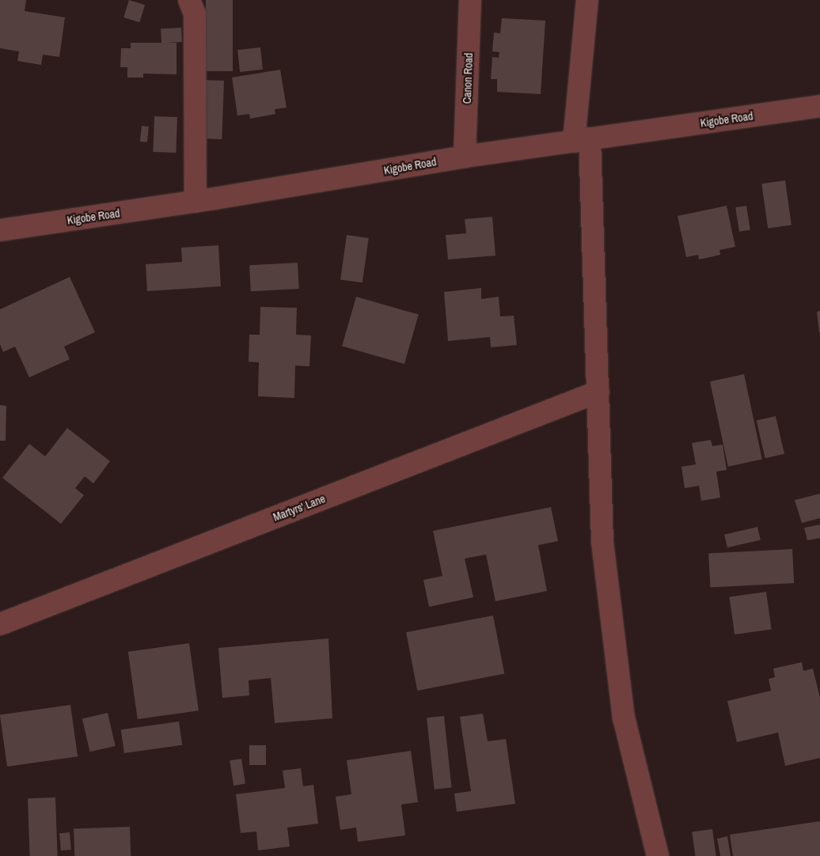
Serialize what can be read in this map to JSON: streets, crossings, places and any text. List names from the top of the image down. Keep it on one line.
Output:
{"streets":{"street":["Canon Road","Kigobe Road","Martyrs' Lane"]},"crossings":[["Canon Road","Kigobe Road"]]}
